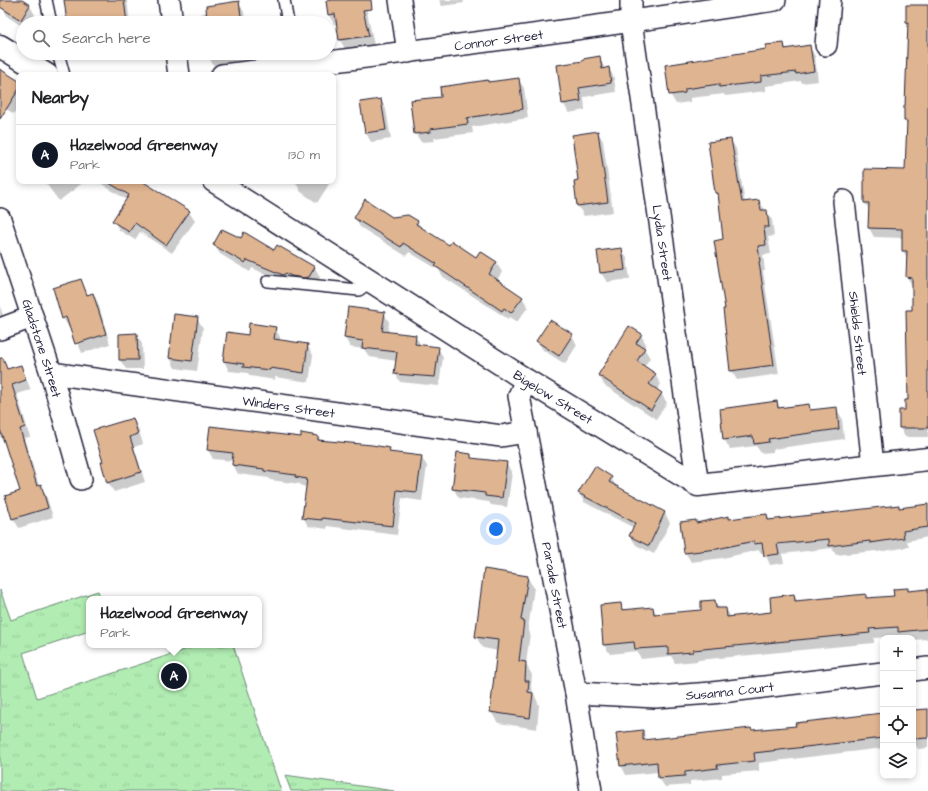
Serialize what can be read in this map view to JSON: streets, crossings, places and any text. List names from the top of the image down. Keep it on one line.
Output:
{"streets":{"street":["Connor Street","Lydia Street","Shields Street","Gladstone Street","Bigelow Street","Winders Street","Parade Street","Susanna Court"]},"crossings":[["Connor Street","Lydia Street"],["Lydia Street","Bigelow Street"],["Gladstone Street","Winders Street"],["Bigelow Street","Parade Street"],["Winders Street","Parade Street"],["Parade Street","Susanna Court"]],"page":{"search":"Search here","heading":"Nearby","list":[{"mark":"A","name":"Hazelwood Greenway","note":"Park","value":"130 m"}],"popup":["Hazelwood Greenway","Park"],"map_buttons":["+","−"],"pins":"A"}}
